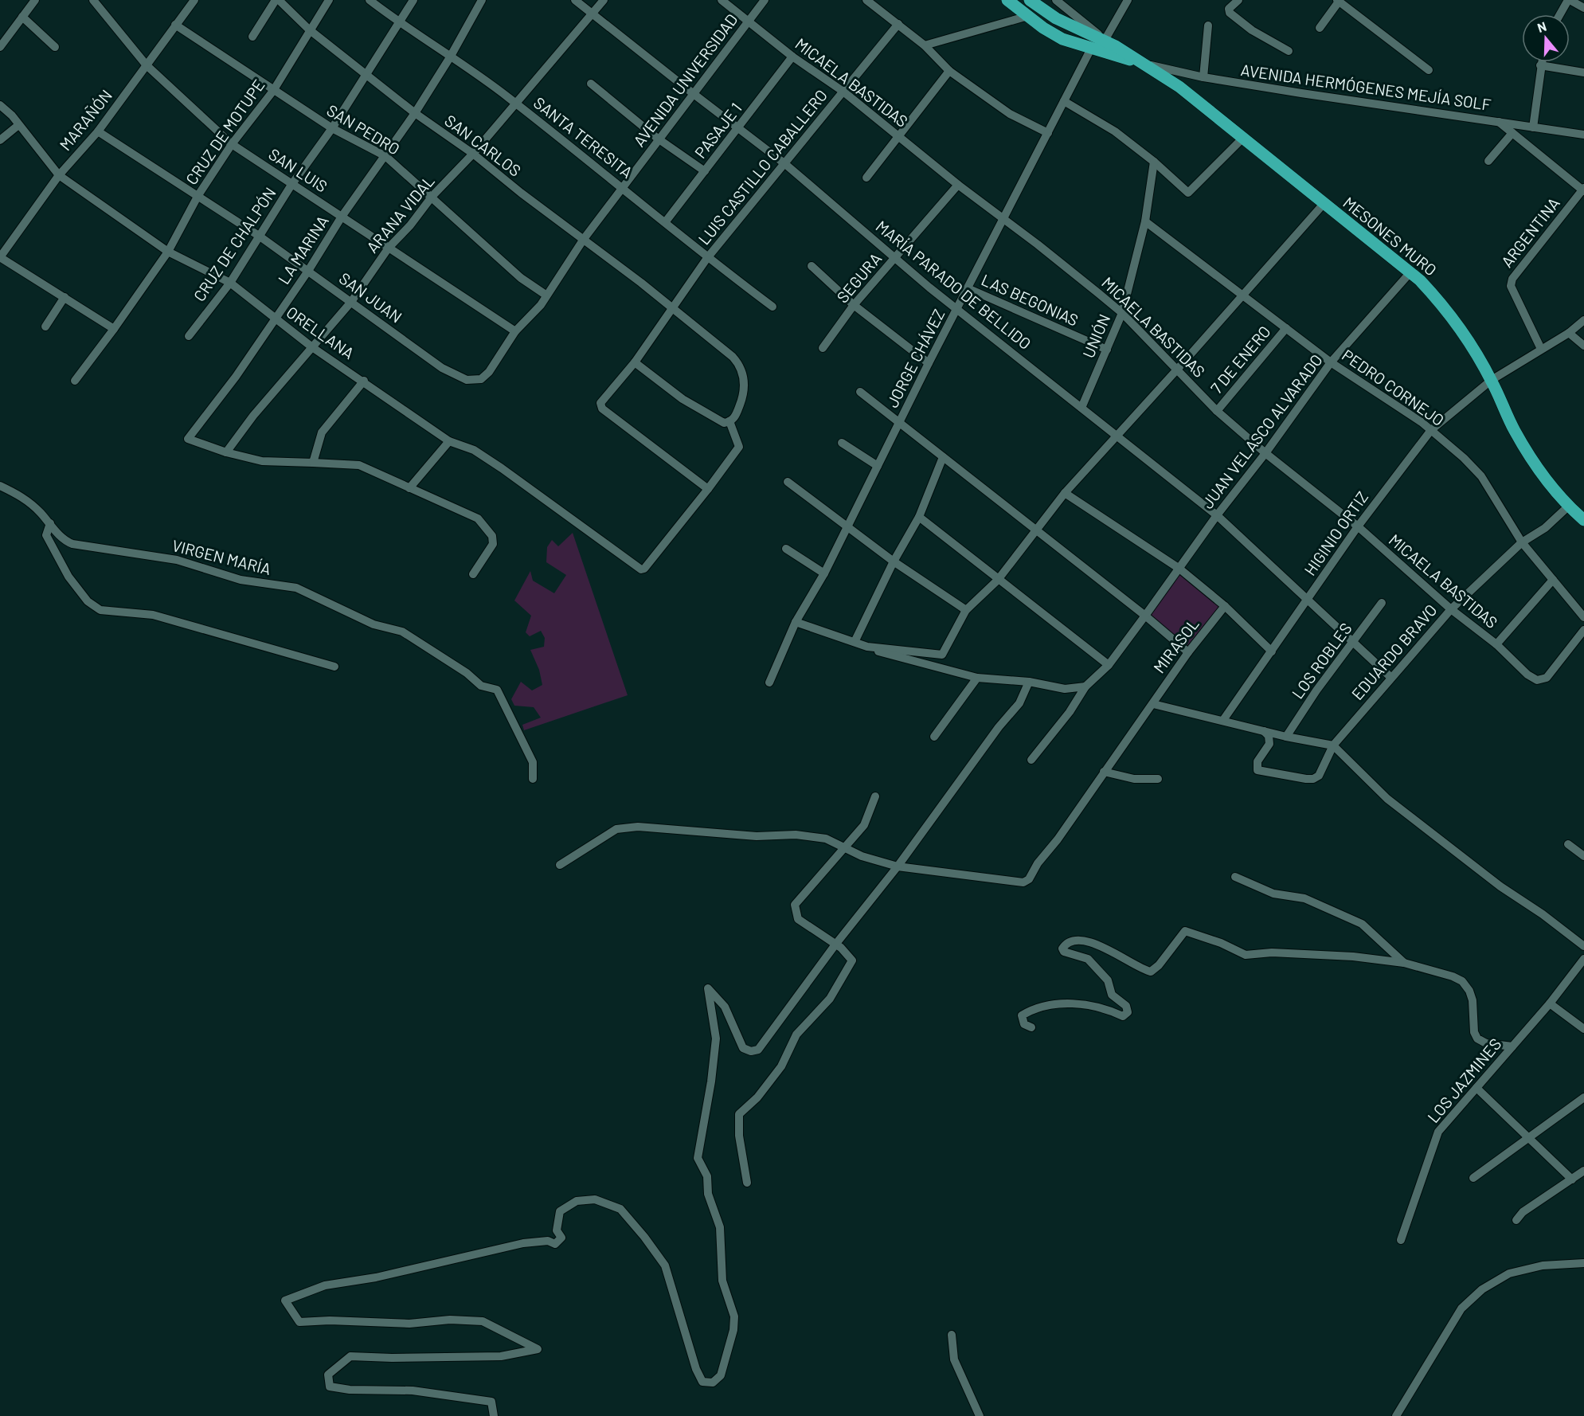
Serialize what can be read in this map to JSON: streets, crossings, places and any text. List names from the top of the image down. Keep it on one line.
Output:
{"streets":{"highway":["MESONES MURO"],"street":["AVENIDA UNIVERSIDAD","MICAELA BASTIDAS","AVENIDA HERMÓGENES MEJÍA SOLF","MARAÑÓN","SAN PEDRO","PASAJE 1","CRUZ DE MOTUPE","SANTA TERESITA","SAN CARLOS","LUIS CASTILLO CABALLERO","SAN LUIS","ARANA VIDAL","ARGENTINA","CRUZ DE CHALPÓN","LA MARINA","SEGURA","MARÍA PARADO DE BELLIDO","SAN JUAN","LAS BEGONIAS","ORELLANA","UNIÓN","JORGE CHÁVEZ","7 DE ENERO","PEDRO CORNEJO","JUAN VELASCO ALVARADO","HIGINIO ORTIZ","VIRGEN MARÍA","MIRASOL","EDUARDO BRAVO","LOS ROBLES","LOS JAZMINES"]},"crossings":[["AVENIDA UNIVERSIDAD","MICAELA BASTIDAS"],["AVENIDA UNIVERSIDAD","SAN PEDRO"],["AVENIDA UNIVERSIDAD","SANTA TERESITA"],["AVENIDA UNIVERSIDAD","SAN CARLOS"],["AVENIDA UNIVERSIDAD","MARÍA PARADO DE BELLIDO"],["AVENIDA UNIVERSIDAD","SAN JUAN"],["MICAELA BASTIDAS","PASAJE 1"],["MICAELA BASTIDAS","LUIS CASTILLO CABALLERO"],["MICAELA BASTIDAS","SEGURA"],["MICAELA BASTIDAS","UNIÓN"],["MICAELA BASTIDAS","JORGE CHÁVEZ"],["MICAELA BASTIDAS","7 DE ENERO"],["MICAELA BASTIDAS","JUAN VELASCO ALVARADO"],["MICAELA BASTIDAS","HIGINIO ORTIZ"],["MICAELA BASTIDAS","EDUARDO BRAVO"],["AVENIDA HERMÓGENES MEJÍA SOLF","MESONES MURO"],["MARAÑÓN","SAN PEDRO"],["MARAÑÓN","SAN LUIS"],["MARAÑÓN","SAN JUAN"],["MARAÑÓN","ORELLANA"],["SAN PEDRO","CRUZ DE MOTUPE"],["SAN PEDRO","ARANA VIDAL"],["SAN PEDRO","CRUZ DE CHALPÓN"],["SAN PEDRO","LA MARINA"],["SAN PEDRO","SAN JUAN"],["PASAJE 1","SANTA TERESITA"],["PASAJE 1","MARÍA PARADO DE BELLIDO"],["CRUZ DE MOTUPE","SAN CARLOS"],["CRUZ DE MOTUPE","SAN LUIS"],["CRUZ DE MOTUPE","SAN JUAN"],["CRUZ DE MOTUPE","ORELLANA"],["SANTA TERESITA","LUIS CASTILLO CABALLERO"],["SANTA TERESITA","ARANA VIDAL"],["SANTA TERESITA","CRUZ DE CHALPÓN"],["SANTA TERESITA","LA MARINA"],["SAN CARLOS","LUIS CASTILLO CABALLERO"],["SAN CARLOS","ARANA VIDAL"],["SAN CARLOS","CRUZ DE CHALPÓN"],["SAN CARLOS","LA MARINA"],["LUIS CASTILLO CABALLERO","MARÍA PARADO DE BELLIDO"],["LUIS CASTILLO CABALLERO","ORELLANA"],["SAN LUIS","ARANA VIDAL"],["SAN LUIS","CRUZ DE CHALPÓN"],["SAN LUIS","LA MARINA"],["SAN LUIS","SAN JUAN"],["ARANA VIDAL","LA MARINA"],["ARANA VIDAL","MARÍA PARADO DE BELLIDO"],["ARANA VIDAL","SAN JUAN"],["ARANA VIDAL","ORELLANA"],["ARGENTINA","HIGINIO ORTIZ"],["MESONES MURO","JORGE CHÁVEZ"],["MESONES MURO","JUAN VELASCO ALVARADO"],["MESONES MURO","HIGINIO ORTIZ"],["MESONES MURO","EDUARDO BRAVO"],["CRUZ DE CHALPÓN","SAN JUAN"],["CRUZ DE CHALPÓN","ORELLANA"],["LA MARINA","SAN JUAN"],["LA MARINA","ORELLANA"],["SEGURA","MARÍA PARADO DE BELLIDO"],["MARÍA PARADO DE BELLIDO","UNIÓN"],["MARÍA PARADO DE BELLIDO","JORGE CHÁVEZ"],["MARÍA PARADO DE BELLIDO","JUAN VELASCO ALVARADO"],["MARÍA PARADO DE BELLIDO","HIGINIO ORTIZ"],["MARÍA PARADO DE BELLIDO","EDUARDO BRAVO"],["MARÍA PARADO DE BELLIDO","LOS ROBLES"],["LAS BEGONIAS","UNIÓN"],["LAS BEGONIAS","JORGE CHÁVEZ"],["UNIÓN","PEDRO CORNEJO"],["7 DE ENERO","PEDRO CORNEJO"],["PEDRO CORNEJO","JUAN VELASCO ALVARADO"],["PEDRO CORNEJO","HIGINIO ORTIZ"],["PEDRO CORNEJO","EDUARDO BRAVO"]],"north":"top"}
